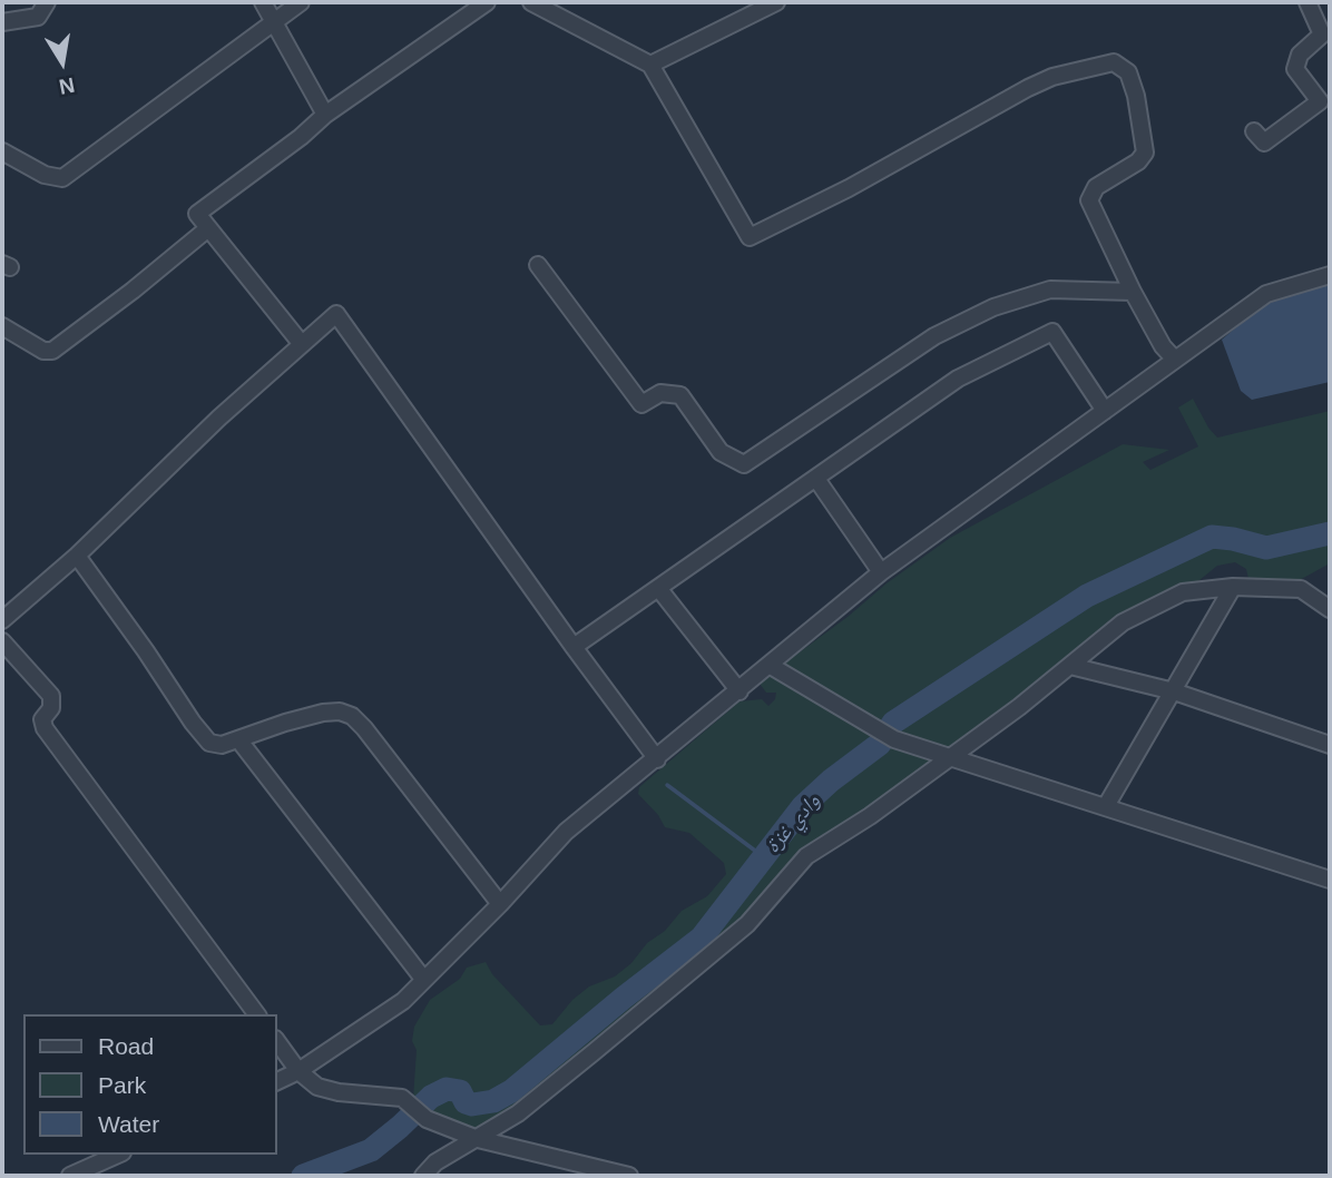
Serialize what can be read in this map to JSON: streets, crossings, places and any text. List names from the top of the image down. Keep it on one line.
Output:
{"water":["وادي غزة"],"legend":["Road","Park","Water"],"north":"bottom"}
